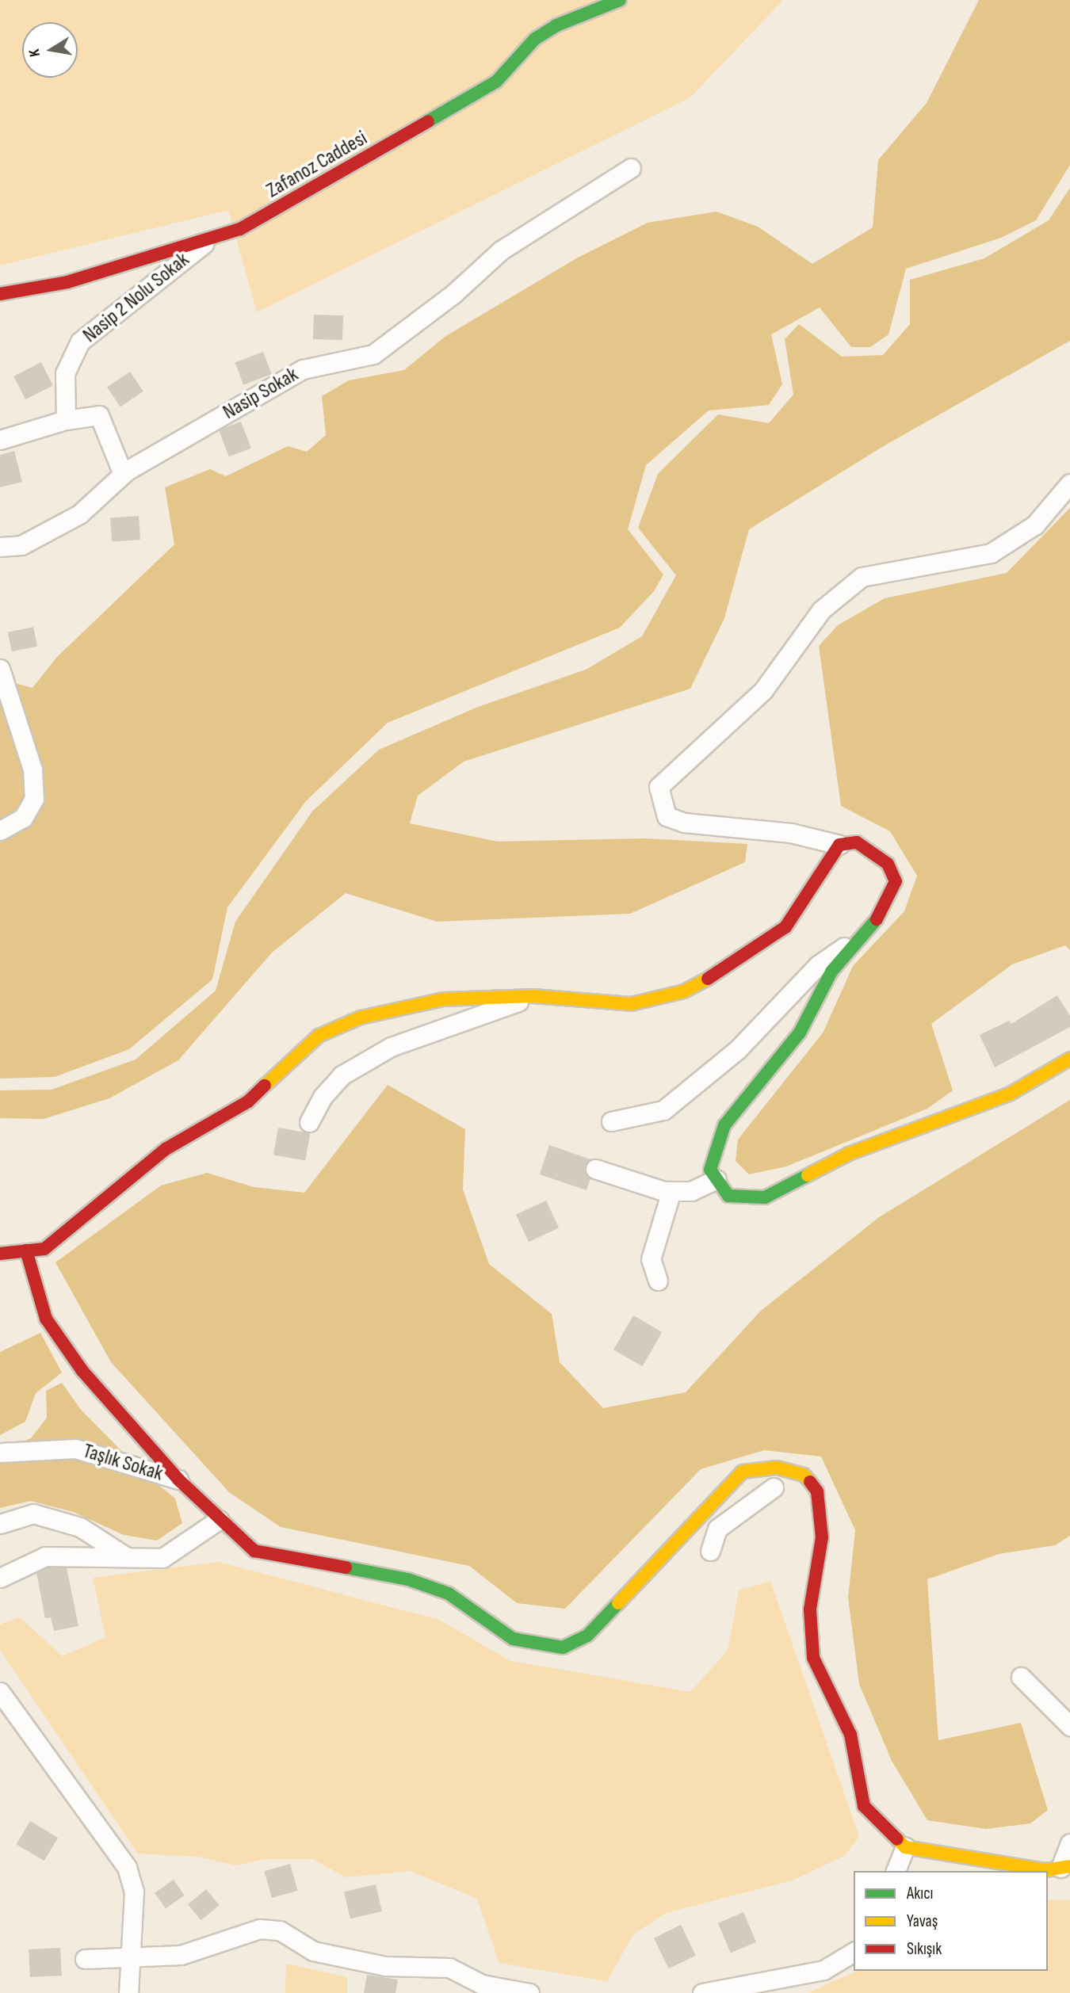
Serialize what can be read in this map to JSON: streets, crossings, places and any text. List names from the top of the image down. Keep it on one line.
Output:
{"streets":{"street":["Zafanoz Caddesi","Nasip 2 Nolu Sokak","Nasip Sokak","Taşlık Sokak"]},"crossings":[["Zafanoz Caddesi","Nasip 2 Nolu Sokak"]],"legend":["Akıcı","Yavaş","Sıkışık"],"north":"left"}
